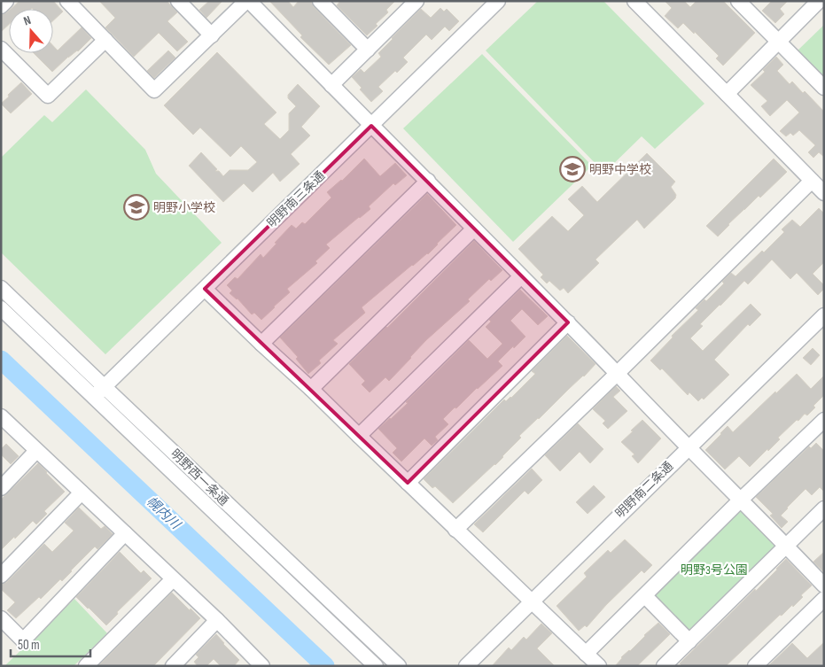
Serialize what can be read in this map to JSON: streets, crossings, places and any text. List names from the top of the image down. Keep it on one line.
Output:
{"streets":{"street":["明野南三条通","明野西一条通","明野南二条通"]},"crossings":[["明野南三条通","明野西一条通"]],"water":["幌内川"],"parks":["明野3号公園"],"places":{"school or university":["明野中学校","明野小学校"]},"scale_bar":"50 m","north":"top"}
